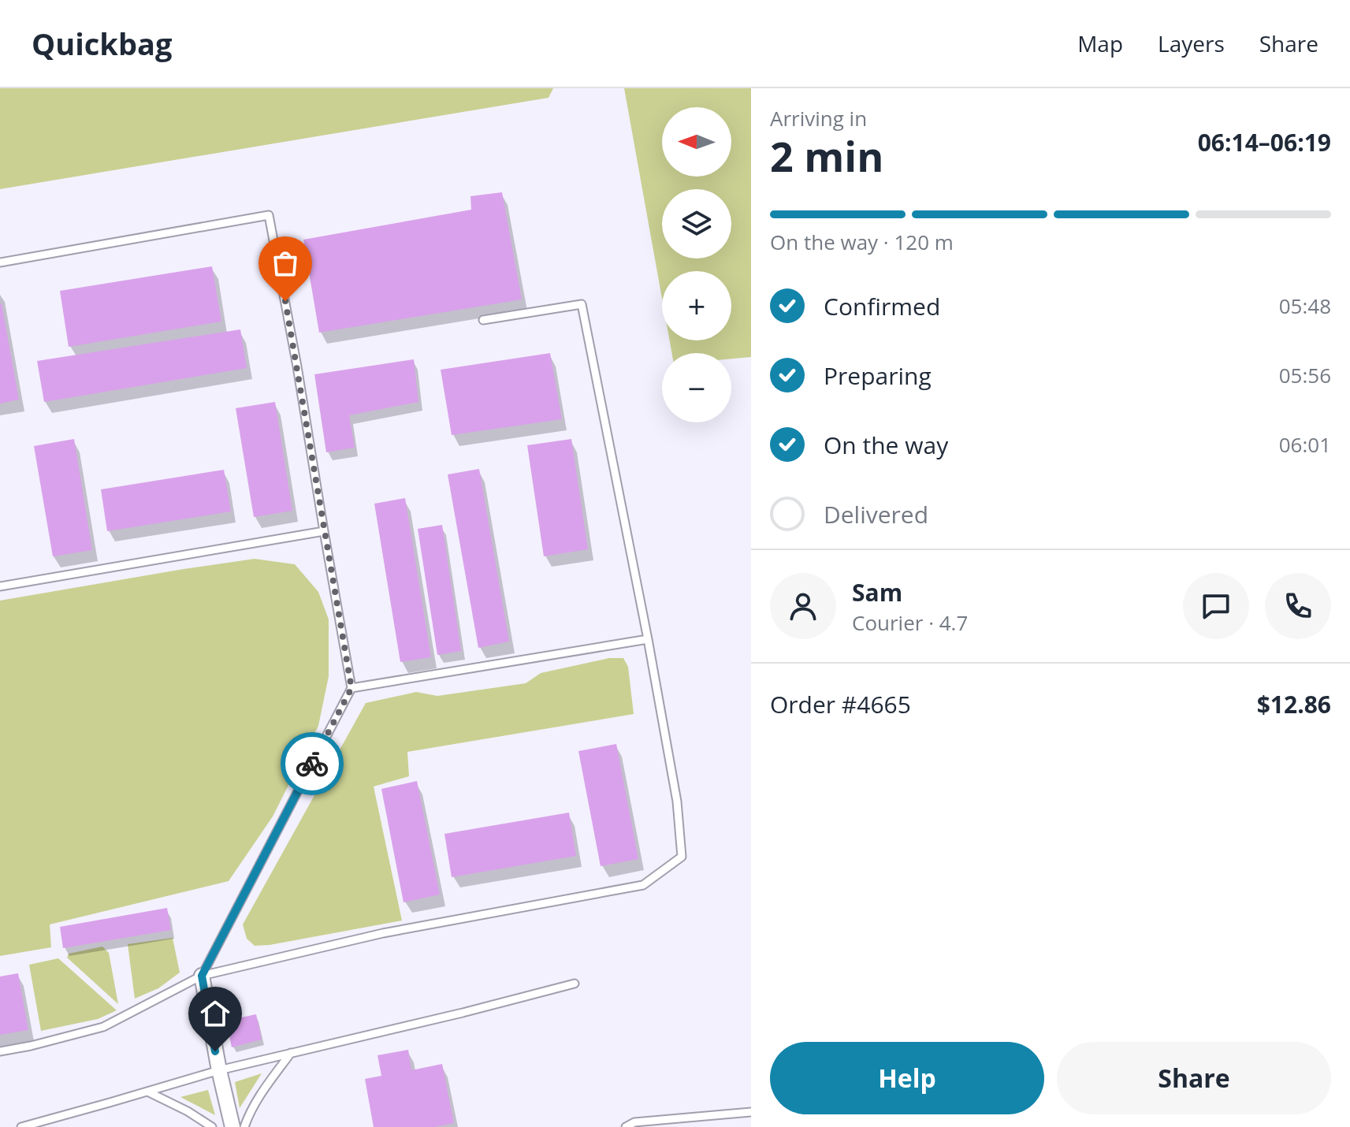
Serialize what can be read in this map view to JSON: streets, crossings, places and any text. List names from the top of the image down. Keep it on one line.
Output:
{"north":"left","page":{"header":"Quickbag","nav":["Map","Layers","Share"],"heading":["2 min","Arriving in","06:14–06:19"],"panel":["Sam","Courier · 4.7","Order #4665","$12.86"],"map_buttons":["+","−"],"bar":"On the way · 120 m","list":[["Confirmed","05:48"],["Preparing","05:56"],["On the way","06:01"],"Delivered"],"buttons":["Help","Share"]}}
